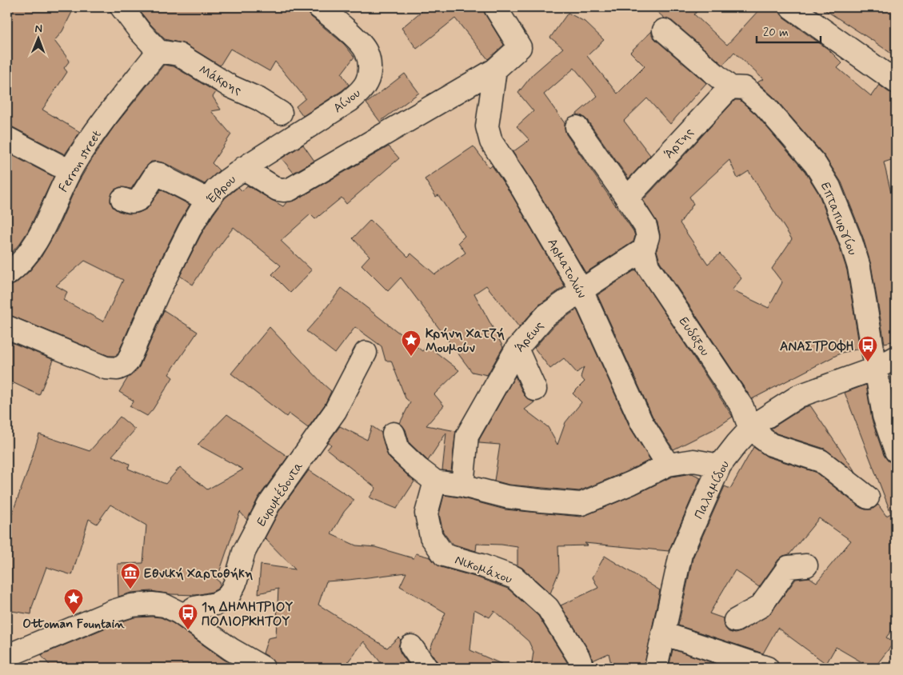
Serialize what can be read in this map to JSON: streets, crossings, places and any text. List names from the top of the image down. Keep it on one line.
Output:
{"streets":{"street":["Μάκρης","Αίνου","Άρτης","Ferron street","Έβρου","Επταπυργίου","Αρματολών","Άρεως","Ευδόξου","Παλαμίδου","Ευρυμέδοντα","Νικομάχου"]},"crossings":[["Μάκρης","Ferron street"],["Αίνου","Έβρου"],["Άρτης","Επταπυργίου"],["Άρτης","Ευδόξου"],["Έβρου","Αρματολών"],["Επταπυργίου","Παλαμίδου"],["Αρματολών","Άρεως"],["Άρεως","Ευδόξου"],["Ευδόξου","Παλαμίδου"]],"places":{"place":["Κρήνη Χατζή Μουμούν","Ottoman Fountain"],"bus stop":["ΑΝΑΣΤΡΟΦΗ","1η ΔΗΜΗΤΡΙΟΥ ΠΟΛΙΟΡΚΗΤΟΥ"],"museum":["Εθνική Χαρτοθήκη"]},"scale_bar":"20 m","north":"top"}
